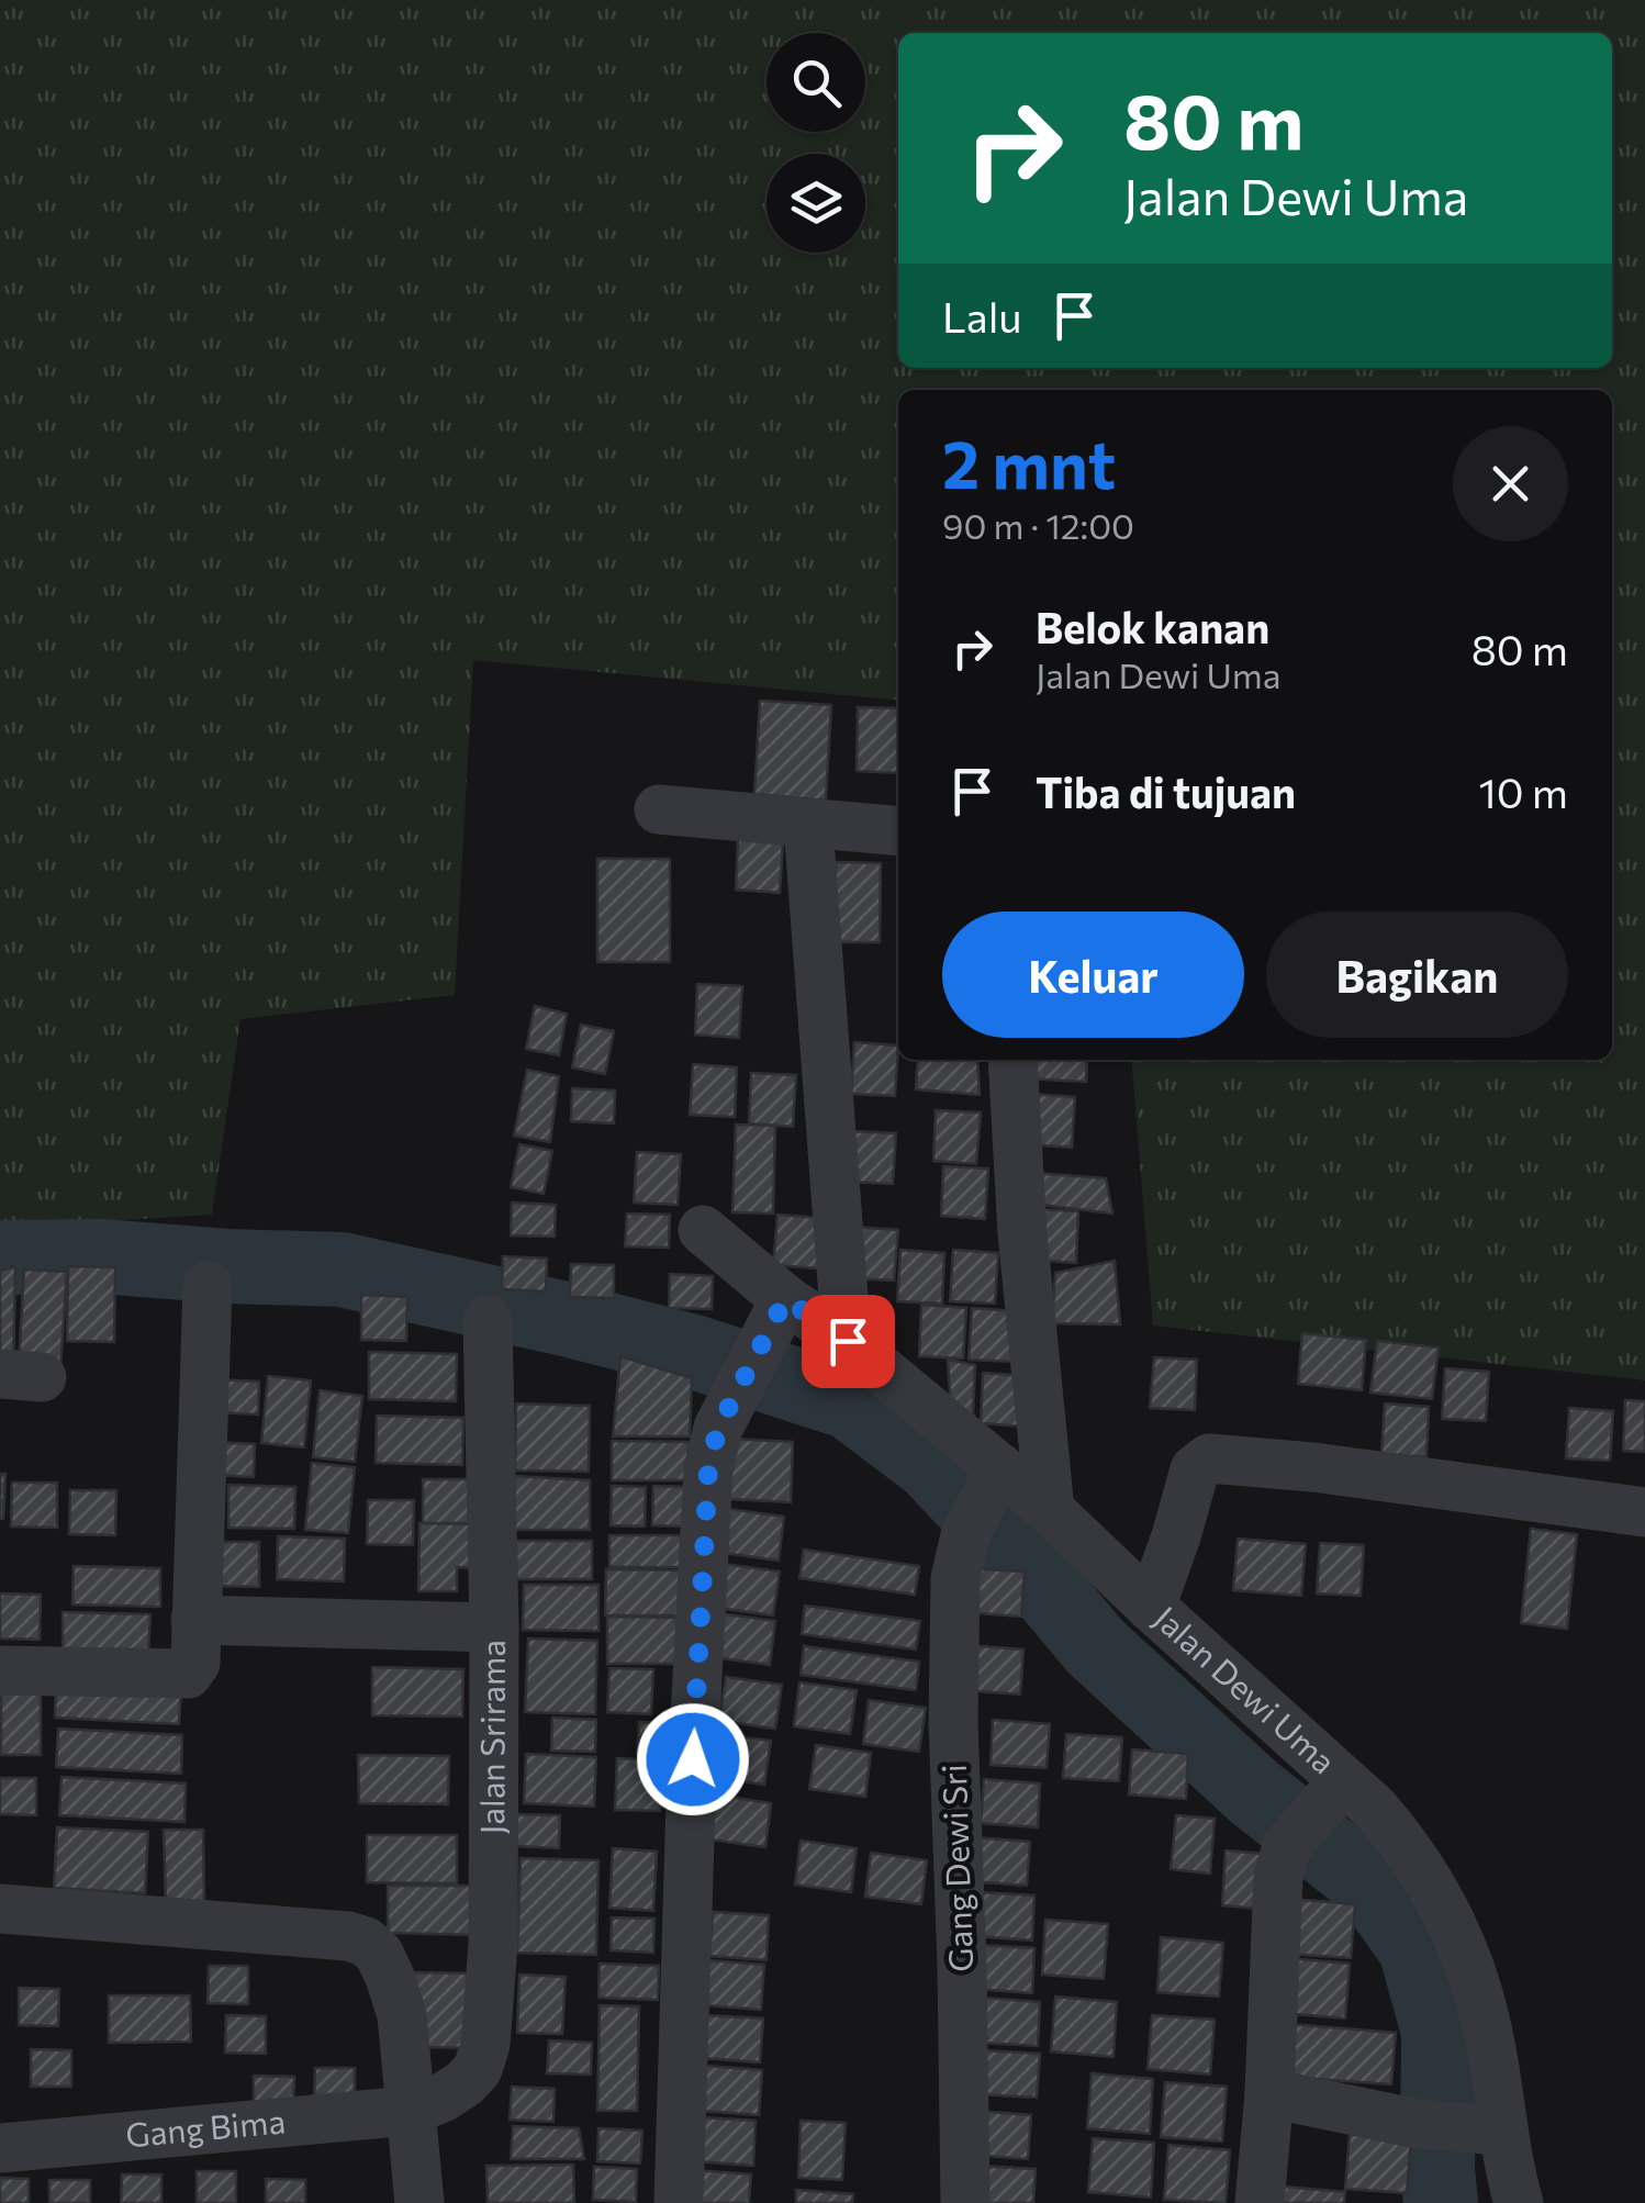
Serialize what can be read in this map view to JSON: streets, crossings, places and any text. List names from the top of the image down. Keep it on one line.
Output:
{"streets":{"street":["Jalan Dewi Uma","Jalan Srirama","Gang Dewi Sri","Gang Bima"]},"crossings":[["Jalan Dewi Uma","Gang Dewi Sri"],["Jalan Srirama","Gang Bima"]],"page":{"turn":["80 m","Jalan Dewi Uma"],"then":"Lalu","heading":["2 mnt","90 m · 12:00"],"list":[{"name":"Belok kanan","note":"Jalan Dewi Uma","value":"80 m"},{"name":"Tiba di tujuan","value":"10 m"}],"buttons":["Keluar","Bagikan"]}}
